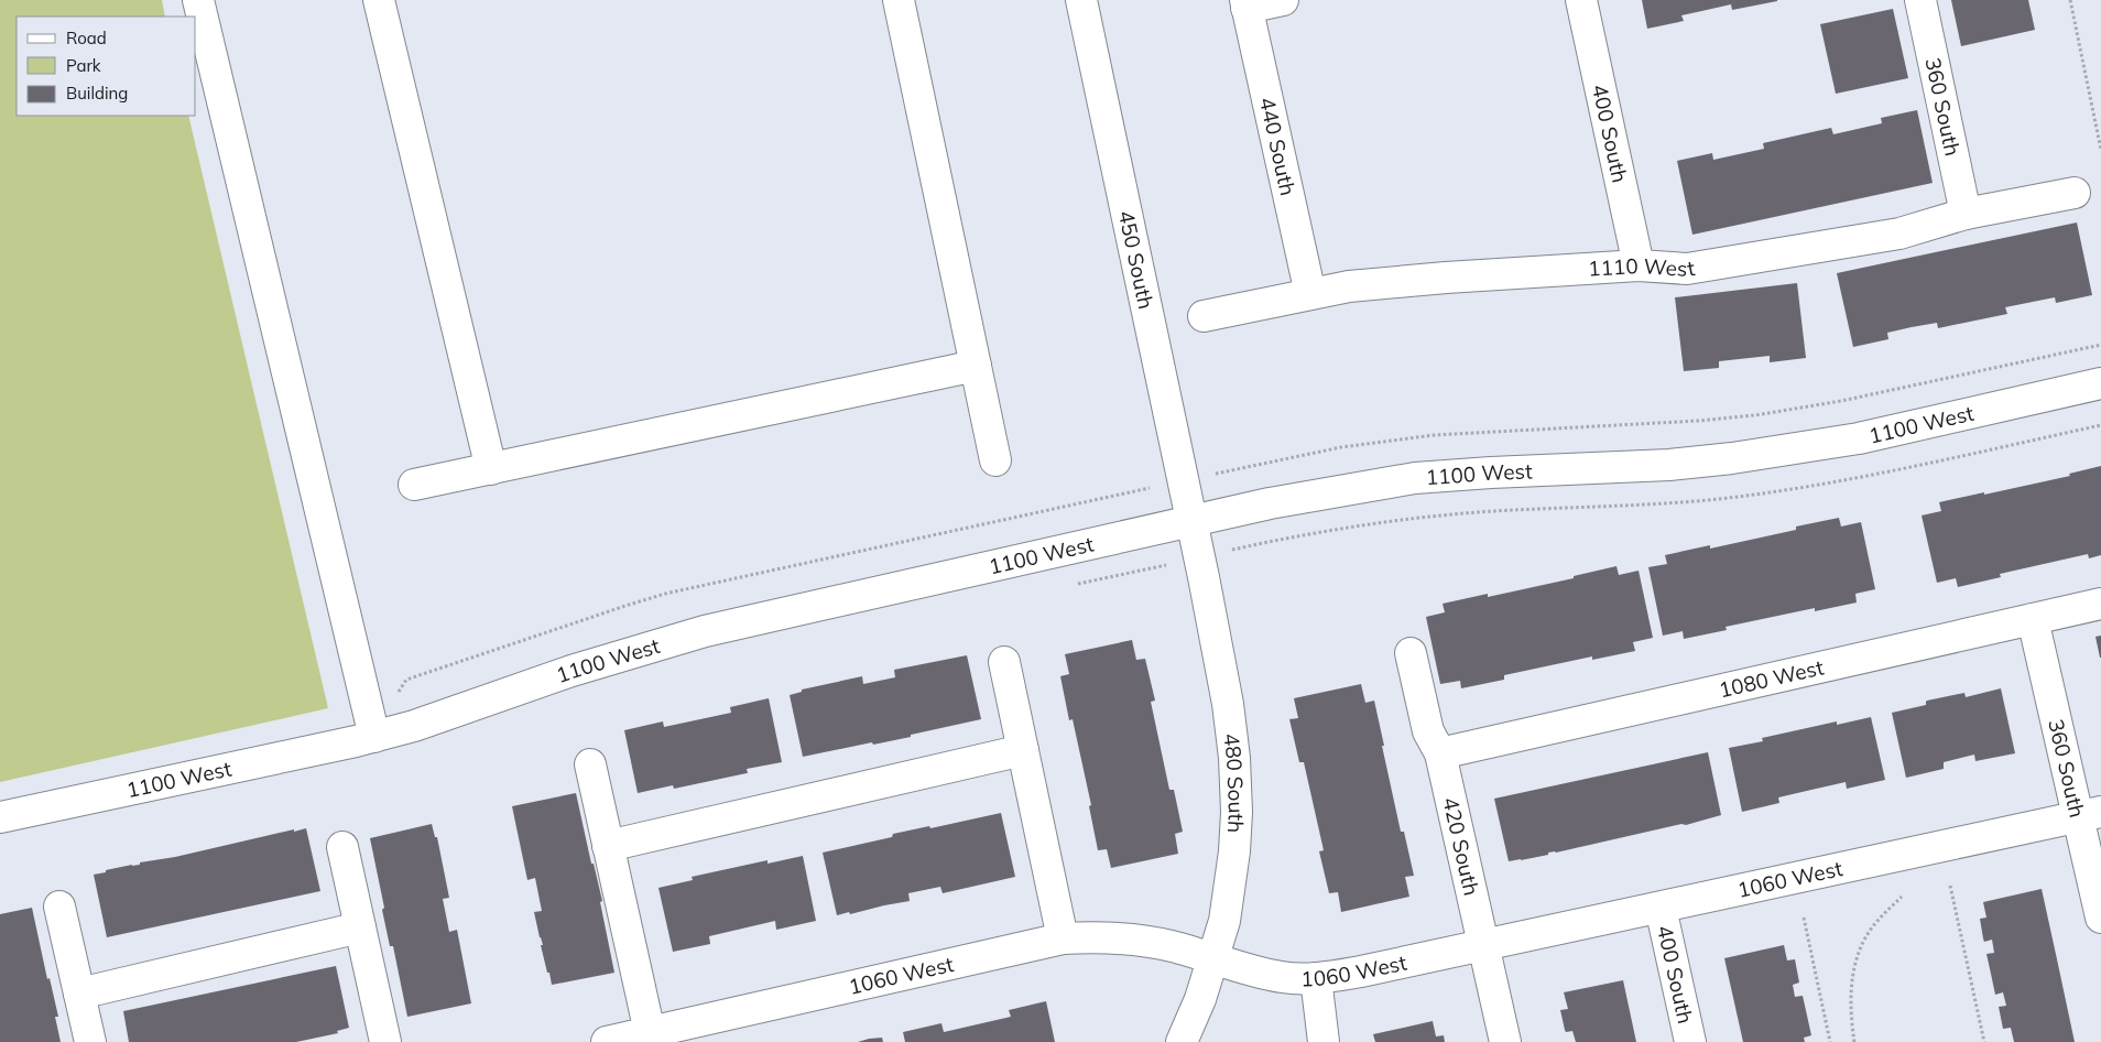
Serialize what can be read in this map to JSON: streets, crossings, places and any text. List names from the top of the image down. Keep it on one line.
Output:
{"streets":{"street":["360 South","400 South","440 South","450 South","1110 West","1100 West","1080 West","480 South","420 South","1060 West"]},"crossings":[["360 South","1110 West"],["360 South","1080 West"],["360 South","1060 West"],["400 South","1110 West"],["400 South","1060 West"],["440 South","1110 West"],["450 South","1100 West"],["450 South","480 South"],["1100 West","480 South"],["1080 West","420 South"],["480 South","1060 West"],["420 South","1060 West"]],"legend":["Road","Park","Building"]}
